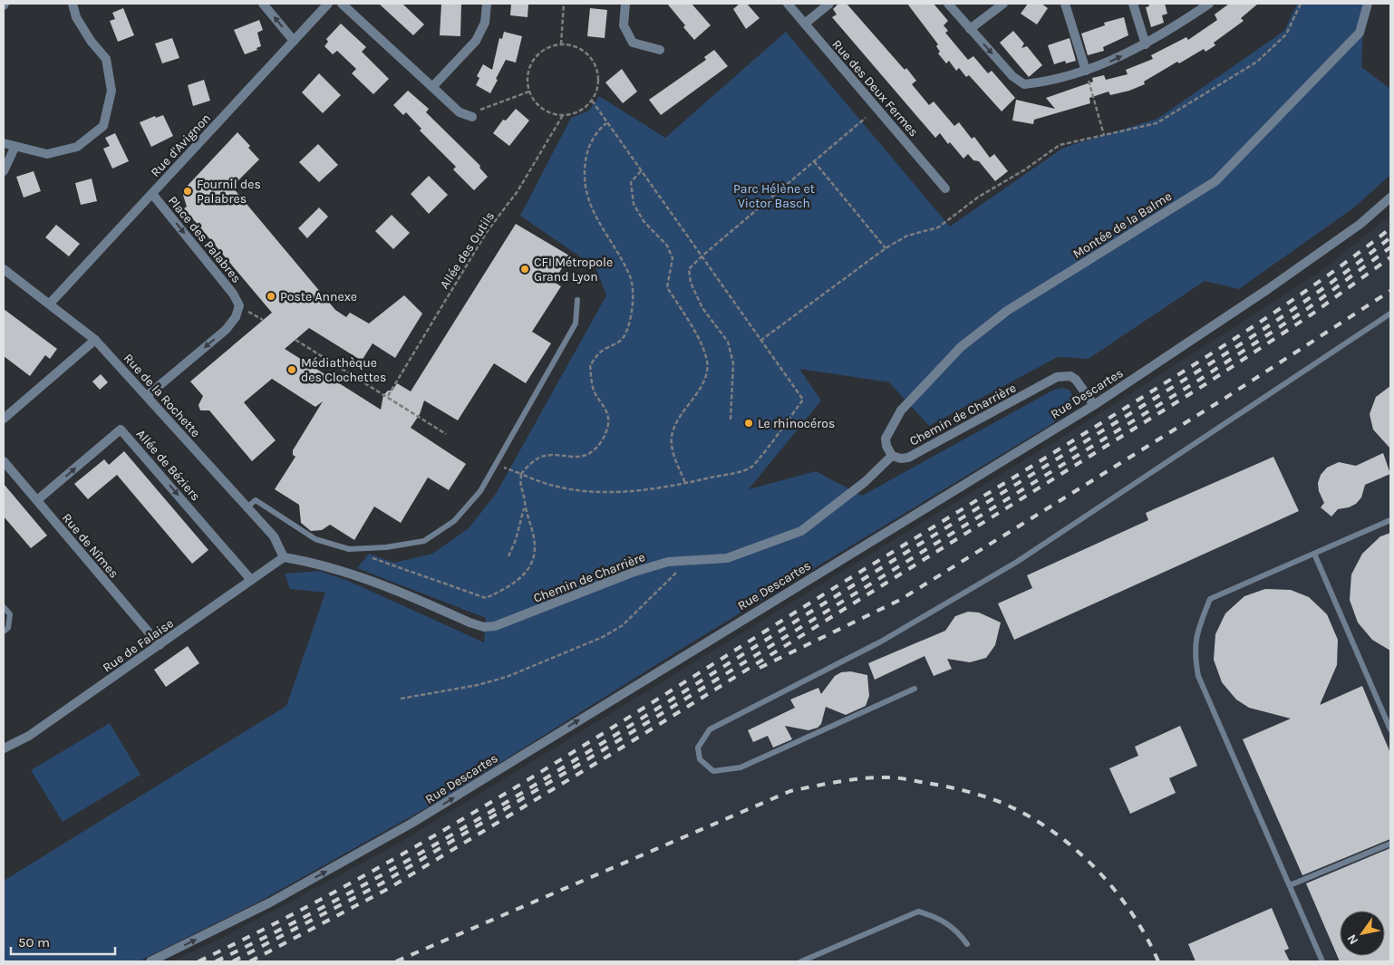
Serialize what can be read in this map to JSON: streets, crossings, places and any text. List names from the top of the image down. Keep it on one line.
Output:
{"streets":{"street":["Rue des Deux Fermes","Rue d'Avignon","Montée de la Balme","Place des Palabres","Rue Descartes","Rue de la Rochette","Chemin de Charrière","Allée de Béziers","Rue de Nîmes","Rue de Falaise"],"path":["Allée des Outils"]},"crossings":[["Rue d'Avignon","Place des Palabres"],["Rue d'Avignon","Rue de la Rochette"],["Montée de la Balme","Chemin de Charrière"],["Rue Descartes","Chemin de Charrière"],["Rue de la Rochette","Chemin de Charrière"],["Rue de la Rochette","Rue de Falaise"],["Chemin de Charrière","Rue de Falaise"],["Allée de Béziers","Rue de Nîmes"],["Allée de Béziers","Rue de Falaise"],["Rue de Nîmes","Rue de Falaise"]],"one_way":["Place des Palabres","Rue Descartes"],"parks":["Parc Hélène et Victor Basch"],"places":["Fournil des Palabres","CFI Métropole Grand Lyon","Poste Annexe","Médiathèque des Clochettes","Le rhinocéros"],"scale_bar":"50 m","north":"bottom left"}
